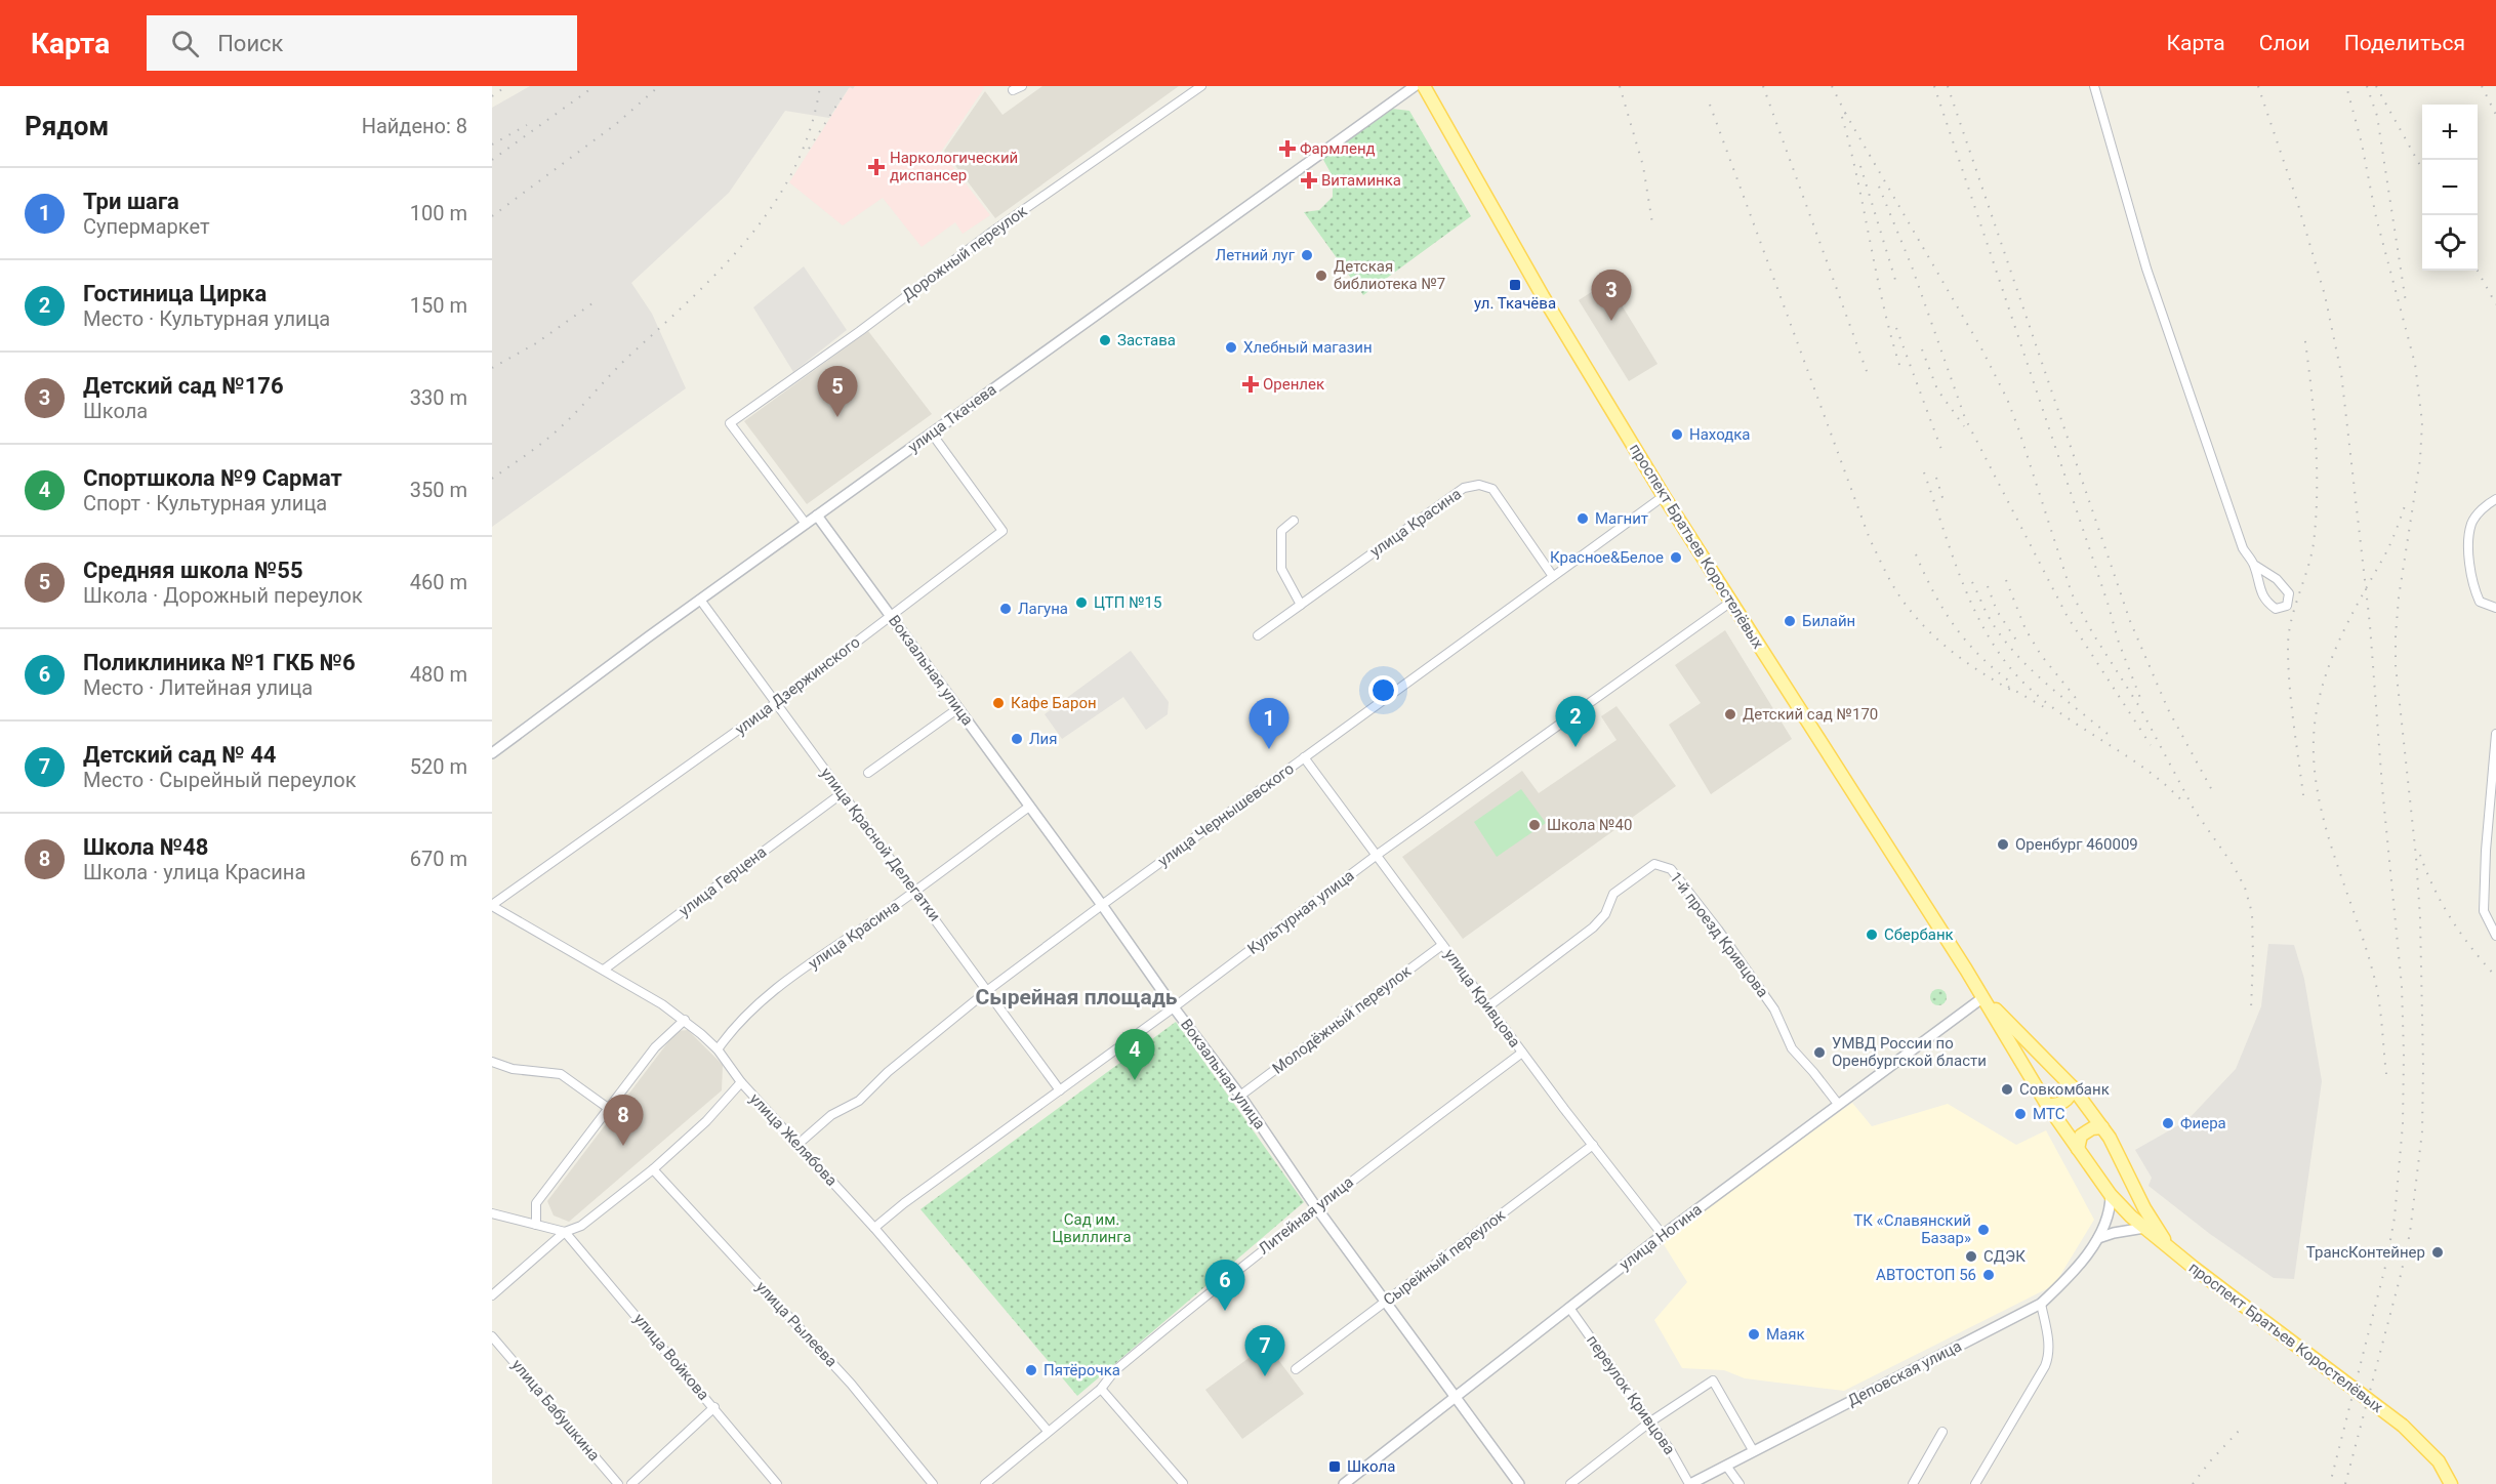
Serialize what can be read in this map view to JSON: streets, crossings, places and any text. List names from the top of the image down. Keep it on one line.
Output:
{"streets":{"main road":["проспект Братьев Коростелёвых"],"street":["Дорожный переулок","улица Ткачева","улица Красина","Вокзальная улица","улица Дзержинского","улица Чернышевского","улица Красной Делегатки","улица Герцена","Культурная улица","1-й проезд Кривцова","улица Кривцова","Молодёжный переулок","улица Желябова","Литейная улица","улица Ногина","Сырейный переулок","улица Рылеева","улица Войкова","Деповская улица","переулок Кривцова","улица Бабушкина"]},"crossings":[["Дорожный переулок","улица Ткачева"],["улица Ткачева","Вокзальная улица"],["улица Ткачева","улица Дзержинского"],["улица Ткачева","улица Красной Делегатки"],["улица Красина","Вокзальная улица"],["улица Красина","улица Чернышевского"],["улица Красина","улица Красной Делегатки"],["улица Красина","улица Желябова"],["проспект Братьев Коростелёвых","улица Чернышевского"],["проспект Братьев Коростелёвых","Культурная улица"],["проспект Братьев Коростелёвых","улица Ногина"],["проспект Братьев Коростелёвых","Деповская улица"],["Вокзальная улица","улица Дзержинского"],["Вокзальная улица","улица Чернышевского"],["Вокзальная улица","Культурная улица"],["Вокзальная улица","Молодёжный переулок"],["Вокзальная улица","Литейная улица"],["Вокзальная улица","улица Ногина"],["Вокзальная улица","Сырейный переулок"],["улица Дзержинского","улица Красной Делегатки"],["улица Дзержинского","улица Желябова"],["улица Чернышевского","улица Красной Делегатки"],["улица Чернышевского","улица Кривцова"],["улица Чернышевского","улица Желябова"],["улица Красной Делегатки","улица Герцена"],["улица Красной Делегатки","Культурная улица"],["улица Герцена","улица Желябова"],["Культурная улица","улица Кривцова"],["Культурная улица","улица Желябова"],["1-й проезд Кривцова","улица Кривцова"],["1-й проезд Кривцова","улица Ногина"],["улица Кривцова","Молодёжный переулок"],["улица Кривцова","Литейная улица"],["улица Кривцова","улица Ногина"],["улица Кривцова","Сырейный переулок"],["улица Желябова","Литейная улица"],["улица Ногина","переулок Кривцова"],["Деповская улица","переулок Кривцова"]],"districts":["Сырейная площадь"],"parks":["Сад им. Цвиллинга"],"places":{"health":["Фармленд","Наркологический диспансер","Витаминка","Оренлек"],"other":["Летний луг","Детская библиотека №7","Застава","Хлебный магазин","Находка","Магнит","Красное&Белое","ЦТП №15","Лагуна","Билайн","Кафе Барон","Детский сад №170","Лия","Школа №40","Оренбург 460009","Сбербанк","УМВД России по Оренбургской бласти","Совкомбанк","МТС","Фиера","ТК «Славянский Базар»","ТрансКонтейнер","СДЭК","АВТОСТОП 56","Маяк","Пятёрочка"],"transit":["ул. Ткачёва","Школа"]},"page":{"header":"Карта","search":"Поиск","nav":["Карта","Слои","Поделиться"],"heading":["Рядом","Найдено: 8"],"map_buttons":["+","−"],"list":[{"mark":"1","name":"Три шага","note":"Супермаркет","value":"100 m"},{"mark":"2","name":"Гостиница Цирка","note":"Место · Культурная улица","value":"150 m"},{"mark":"3","name":"Детский сад №176","note":"Школа","value":"330 m"},{"mark":"4","name":"Спортшкола №9 Сармат","note":"Спорт · Культурная улица","value":"350 m"},{"mark":"5","name":"Средняя школа №55","note":"Школа · Дорожный переулок","value":"460 m"},{"mark":"6","name":"Поликлиника №1 ГКБ №6","note":"Место · Литейная улица","value":"480 m"},{"mark":"7","name":"Детский сад № 44","note":"Место · Сырейный переулок","value":"520 m"},{"mark":"8","name":"Школа №48","note":"Школа · улица Красина","value":"670 m"}],"pins":["3","5","2","1","4","8","6","7"]}}
